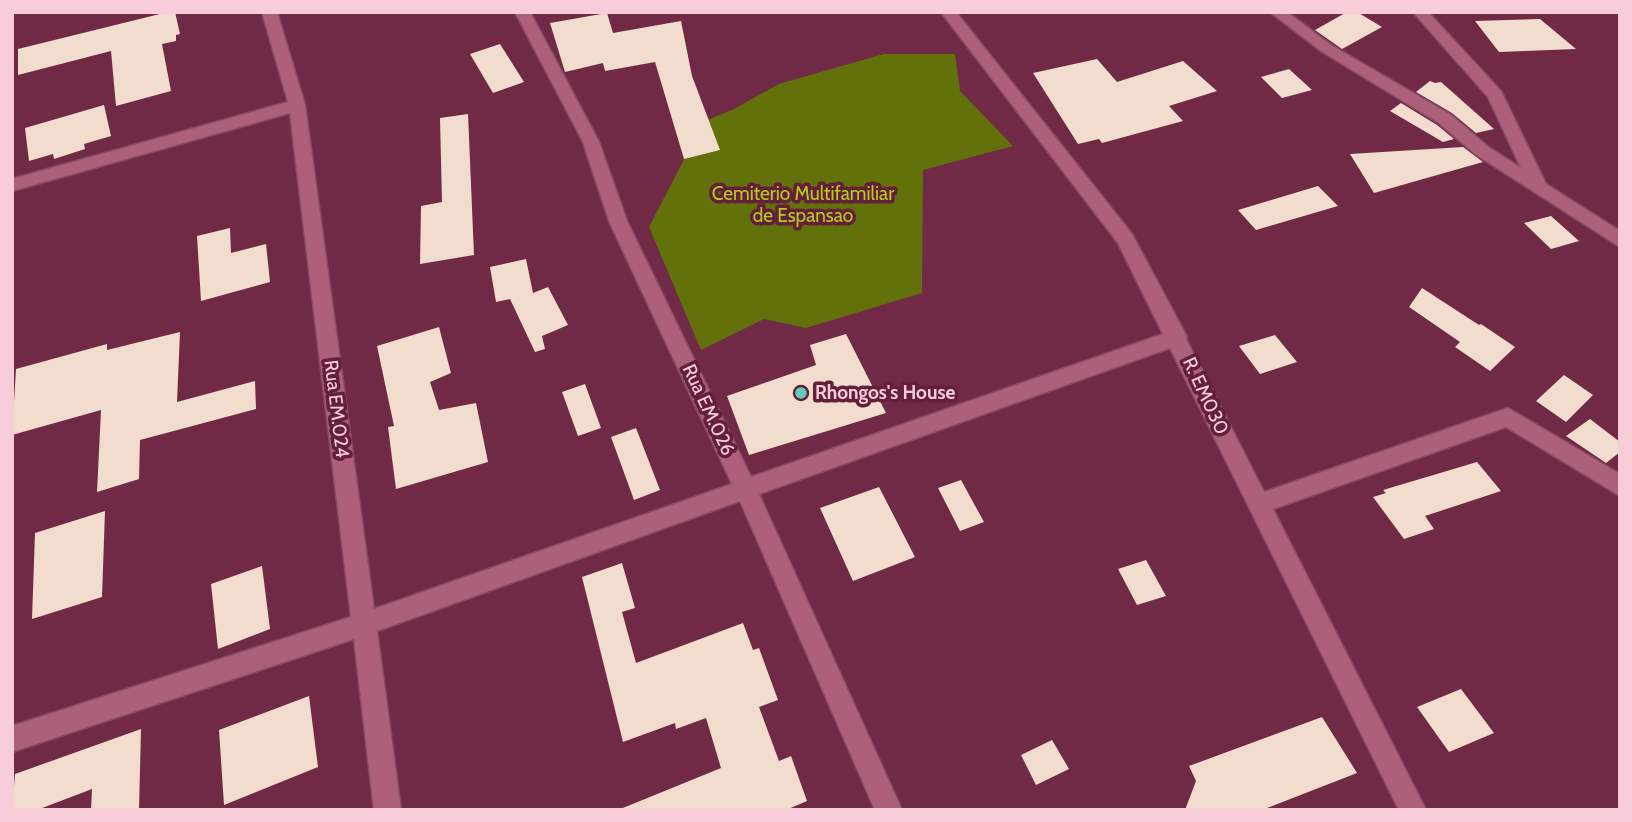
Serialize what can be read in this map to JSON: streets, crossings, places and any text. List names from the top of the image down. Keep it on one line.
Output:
{"streets":{"street":["R. EM030","Rua EM.024","Rua EM.026"]},"parks":["Cemiterio Multifamiliar de Espansao"],"places":["Rhongos's House"]}
